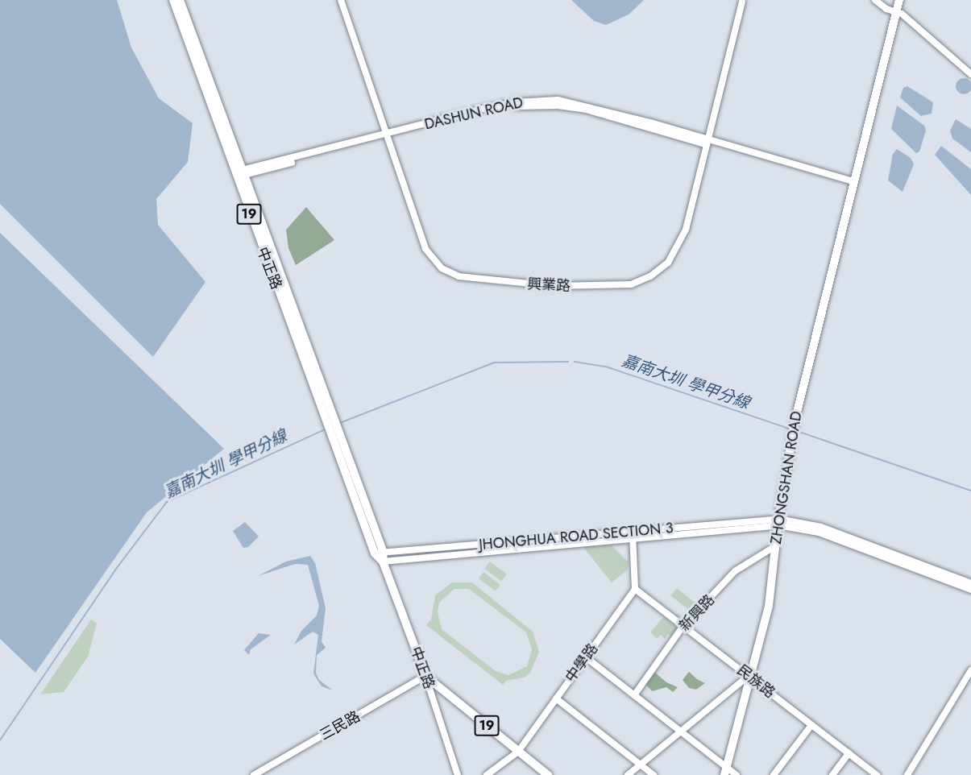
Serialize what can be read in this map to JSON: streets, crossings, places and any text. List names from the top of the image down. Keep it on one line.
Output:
{"streets":{"main road":["19","中正路","ZHONGSHAN ROAD"],"street":["DASHUN ROAD","興業路","JHONGHUA ROAD SECTION 3","新興路","中學路","民族路","三民路"]},"crossings":[["DASHUN ROAD","中正路"],["DASHUN ROAD","興業路"],["DASHUN ROAD","ZHONGSHAN ROAD"],["19","中正路"],["19","中學路"],["19","三民路"],["中正路","JHONGHUA ROAD SECTION 3"],["中正路","三民路"],["ZHONGSHAN ROAD","JHONGHUA ROAD SECTION 3"],["ZHONGSHAN ROAD","新興路"],["ZHONGSHAN ROAD","民族路"],["新興路","民族路"],["中學路","民族路"]],"water":["嘉南大圳 學甲分線"]}
